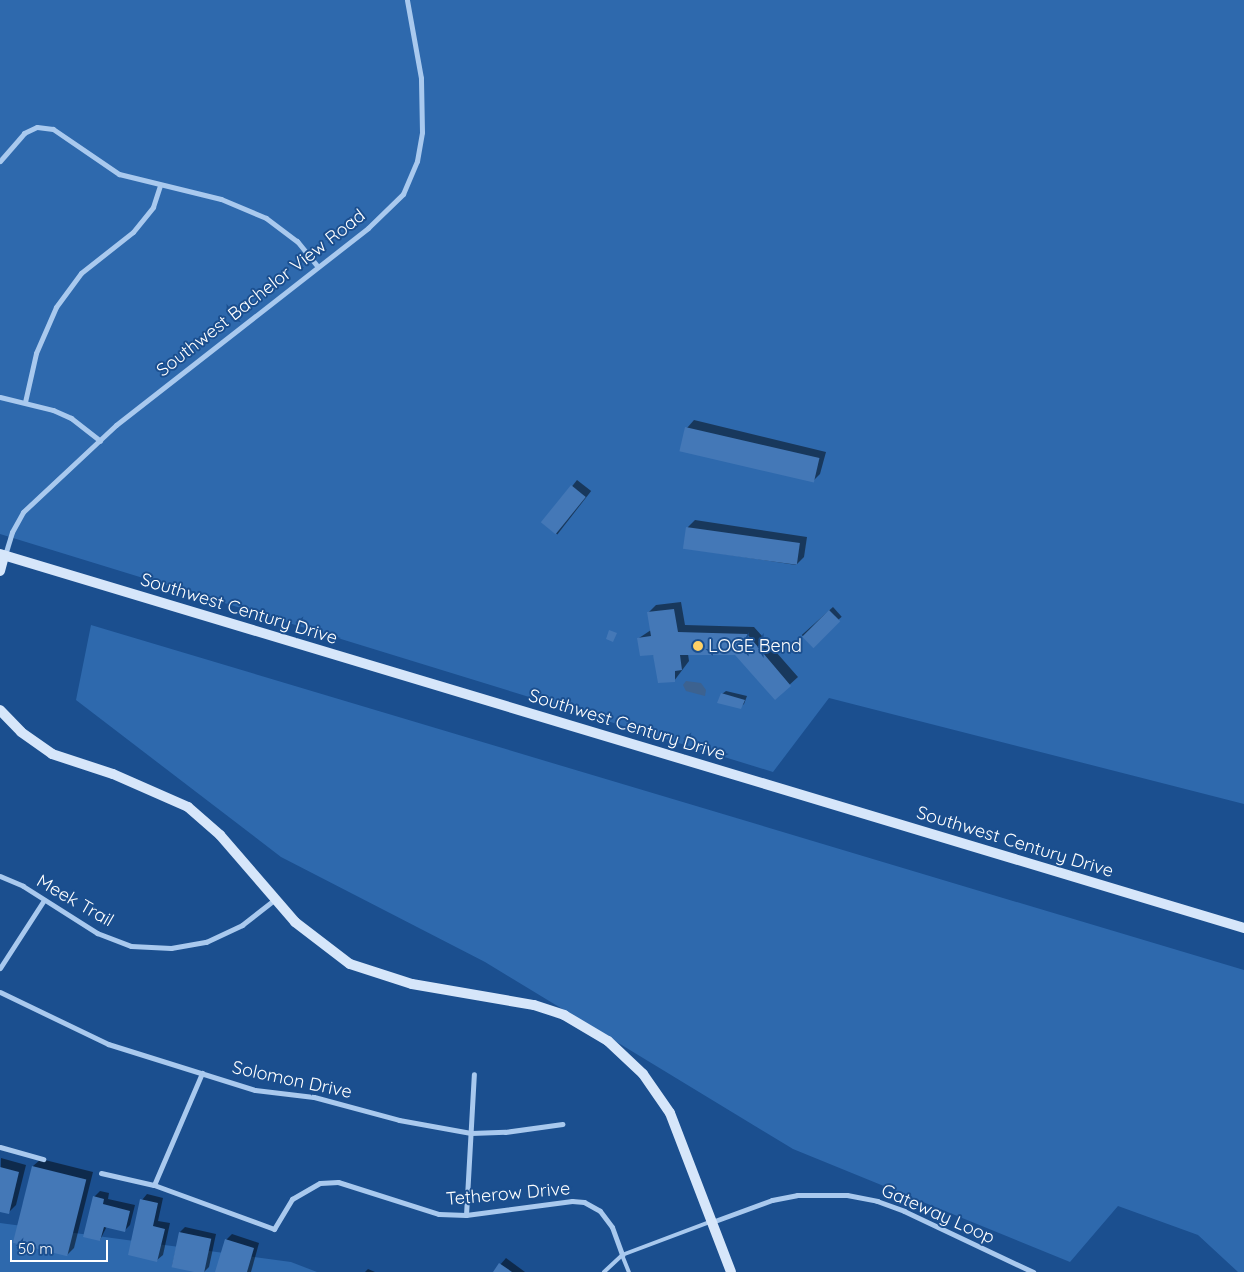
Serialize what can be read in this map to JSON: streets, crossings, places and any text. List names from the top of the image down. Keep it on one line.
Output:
{"streets":{"main road":["Southwest Century Drive"],"street":["Southwest Bachelor View Road","Meek Trail","Solomon Drive","Tetherow Drive","Gateway Loop"]},"crossings":[["Southwest Bachelor View Road","Southwest Century Drive"]],"places":["LOGE Bend"],"scale_bar":"50 m"}
